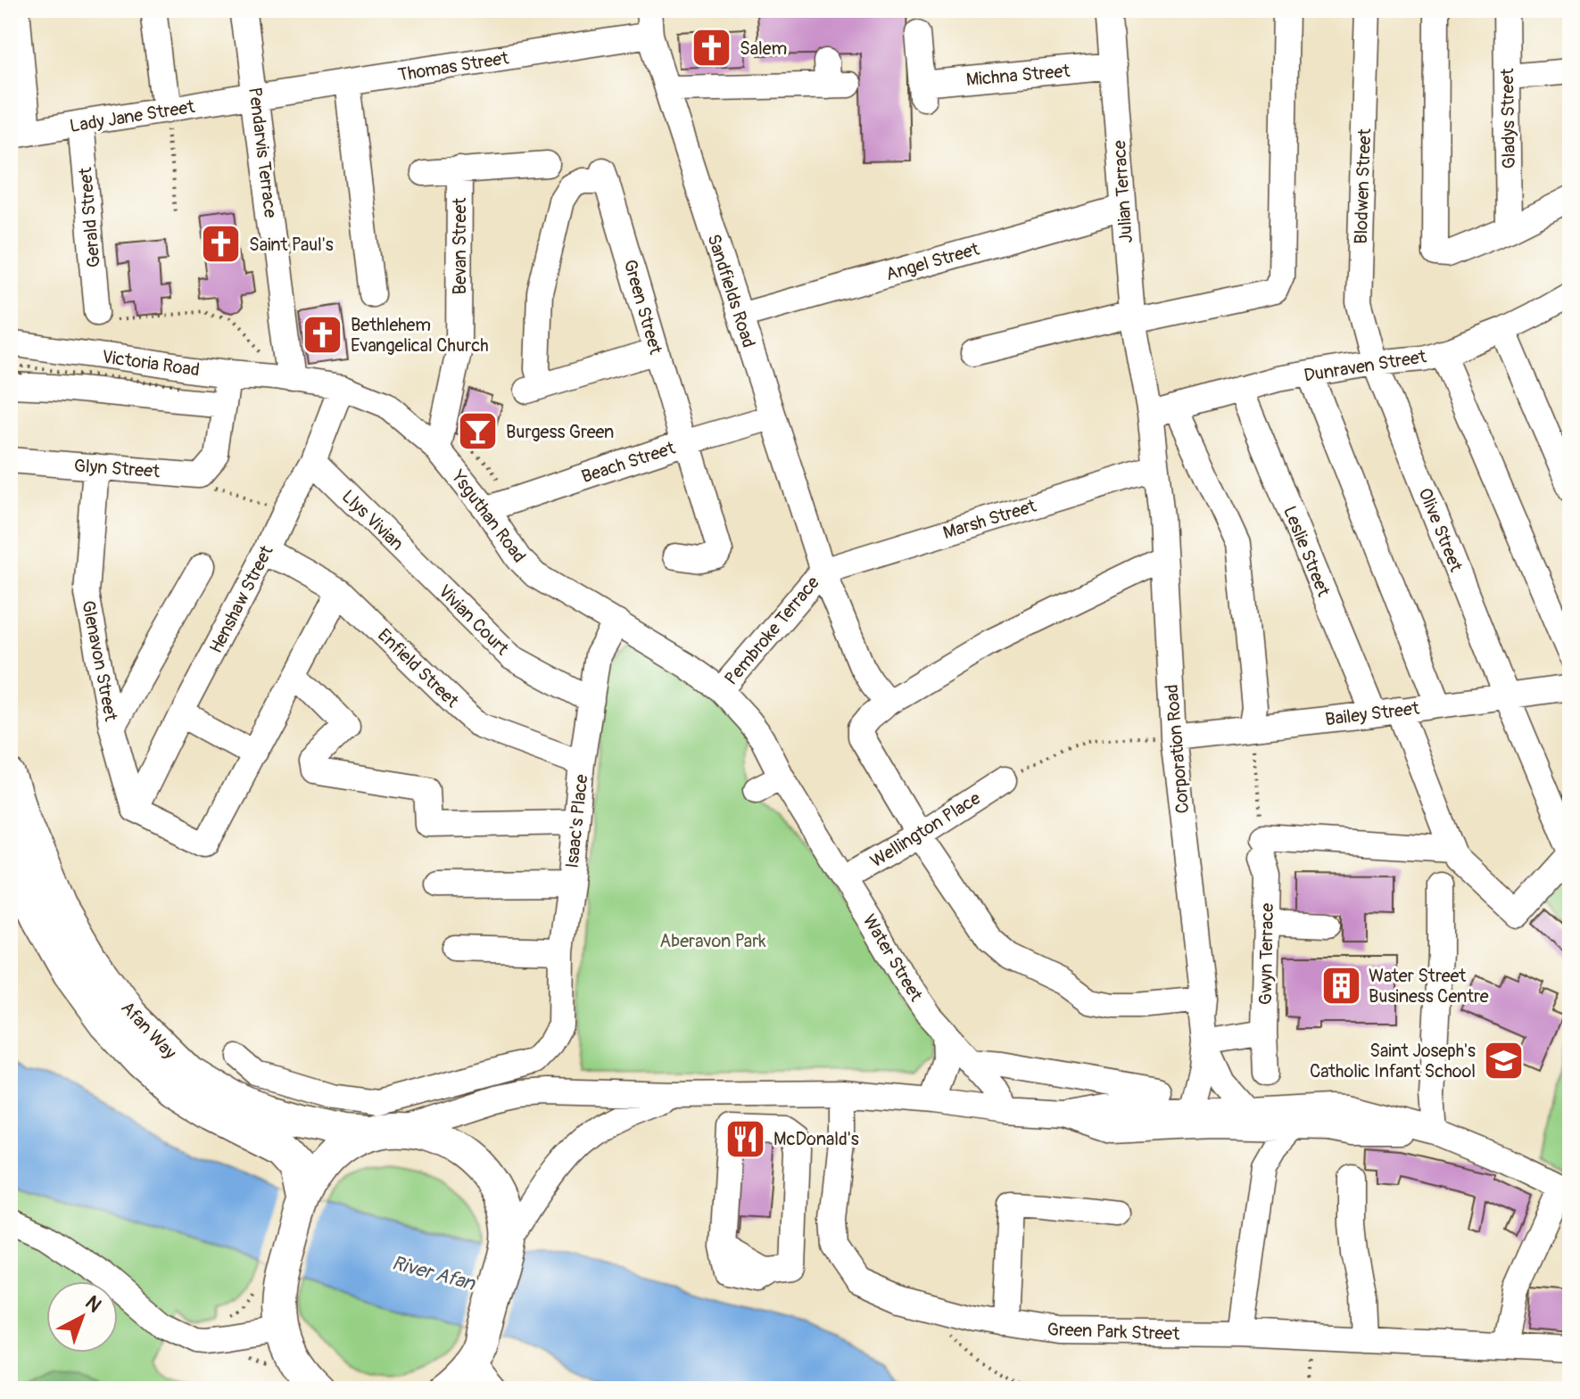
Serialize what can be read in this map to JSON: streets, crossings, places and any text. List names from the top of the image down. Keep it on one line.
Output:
{"streets":{"main road":["Afan Way"],"street":["Thomas Street","Michna Street","Lady Jane Street","Gladys Street","Pendarvis Terrace","Blodwen Street","Julian Terrace","Gerald Street","Bevan Street","Angel Street","Sandfields Road","Green Street","Victoria Road","Dunraven Street","Beach Street","Glyn Street","Ysguthan Road","Marsh Street","Llys Vivian","Olive Street","Leslie Street","Henshaw Street","Vivian Court","Pembroke Terrace","Glenavon Street","Enfield Street","Bailey Street","Corporation Road","Isaac's Place","Wellington Place","Gwyn Terrace","Water Street","Green Park Street"]},"crossings":[["Thomas Street","Lady Jane Street"],["Thomas Street","Pendarvis Terrace"],["Thomas Street","Sandfields Road"],["Michna Street","Julian Terrace"],["Lady Jane Street","Pendarvis Terrace"],["Lady Jane Street","Gerald Street"],["Pendarvis Terrace","Victoria Road"],["Pendarvis Terrace","Ysguthan Road"],["Blodwen Street","Dunraven Street"],["Blodwen Street","Olive Street"],["Julian Terrace","Angel Street"],["Julian Terrace","Corporation Road"],["Bevan Street","Ysguthan Road"],["Angel Street","Sandfields Road"],["Sandfields Road","Beach Street"],["Sandfields Road","Marsh Street"],["Sandfields Road","Pembroke Terrace"],["Green Street","Beach Street"],["Victoria Road","Ysguthan Road"],["Dunraven Street","Olive Street"],["Dunraven Street","Leslie Street"],["Dunraven Street","Corporation Road"],["Beach Street","Ysguthan Road"],["Glyn Street","Glenavon Street"],["Ysguthan Road","Henshaw Street"],["Ysguthan Road","Pembroke Terrace"],["Ysguthan Road","Isaac's Place"],["Ysguthan Road","Water Street"],["Marsh Street","Pembroke Terrace"],["Marsh Street","Corporation Road"],["Llys Vivian","Henshaw Street"],["Llys Vivian","Vivian Court"],["Olive Street","Bailey Street"],["Leslie Street","Bailey Street"],["Henshaw Street","Glenavon Street"],["Henshaw Street","Enfield Street"],["Vivian Court","Isaac's Place"],["Pembroke Terrace","Water Street"],["Enfield Street","Isaac's Place"],["Bailey Street","Corporation Road"],["Wellington Place","Water Street"]],"water":["River Afan"],"parks":["Aberavon Park"],"places":{"church":["Salem","Saint Paul's","Bethlehem Evangelical Church"],"bar":["Burgess Green"],"building":["Water Street Business Centre"],"school or university":["Saint Joseph's Catholic Infant School"],"restaurant":["McDonald's"]},"north":"top right"}
